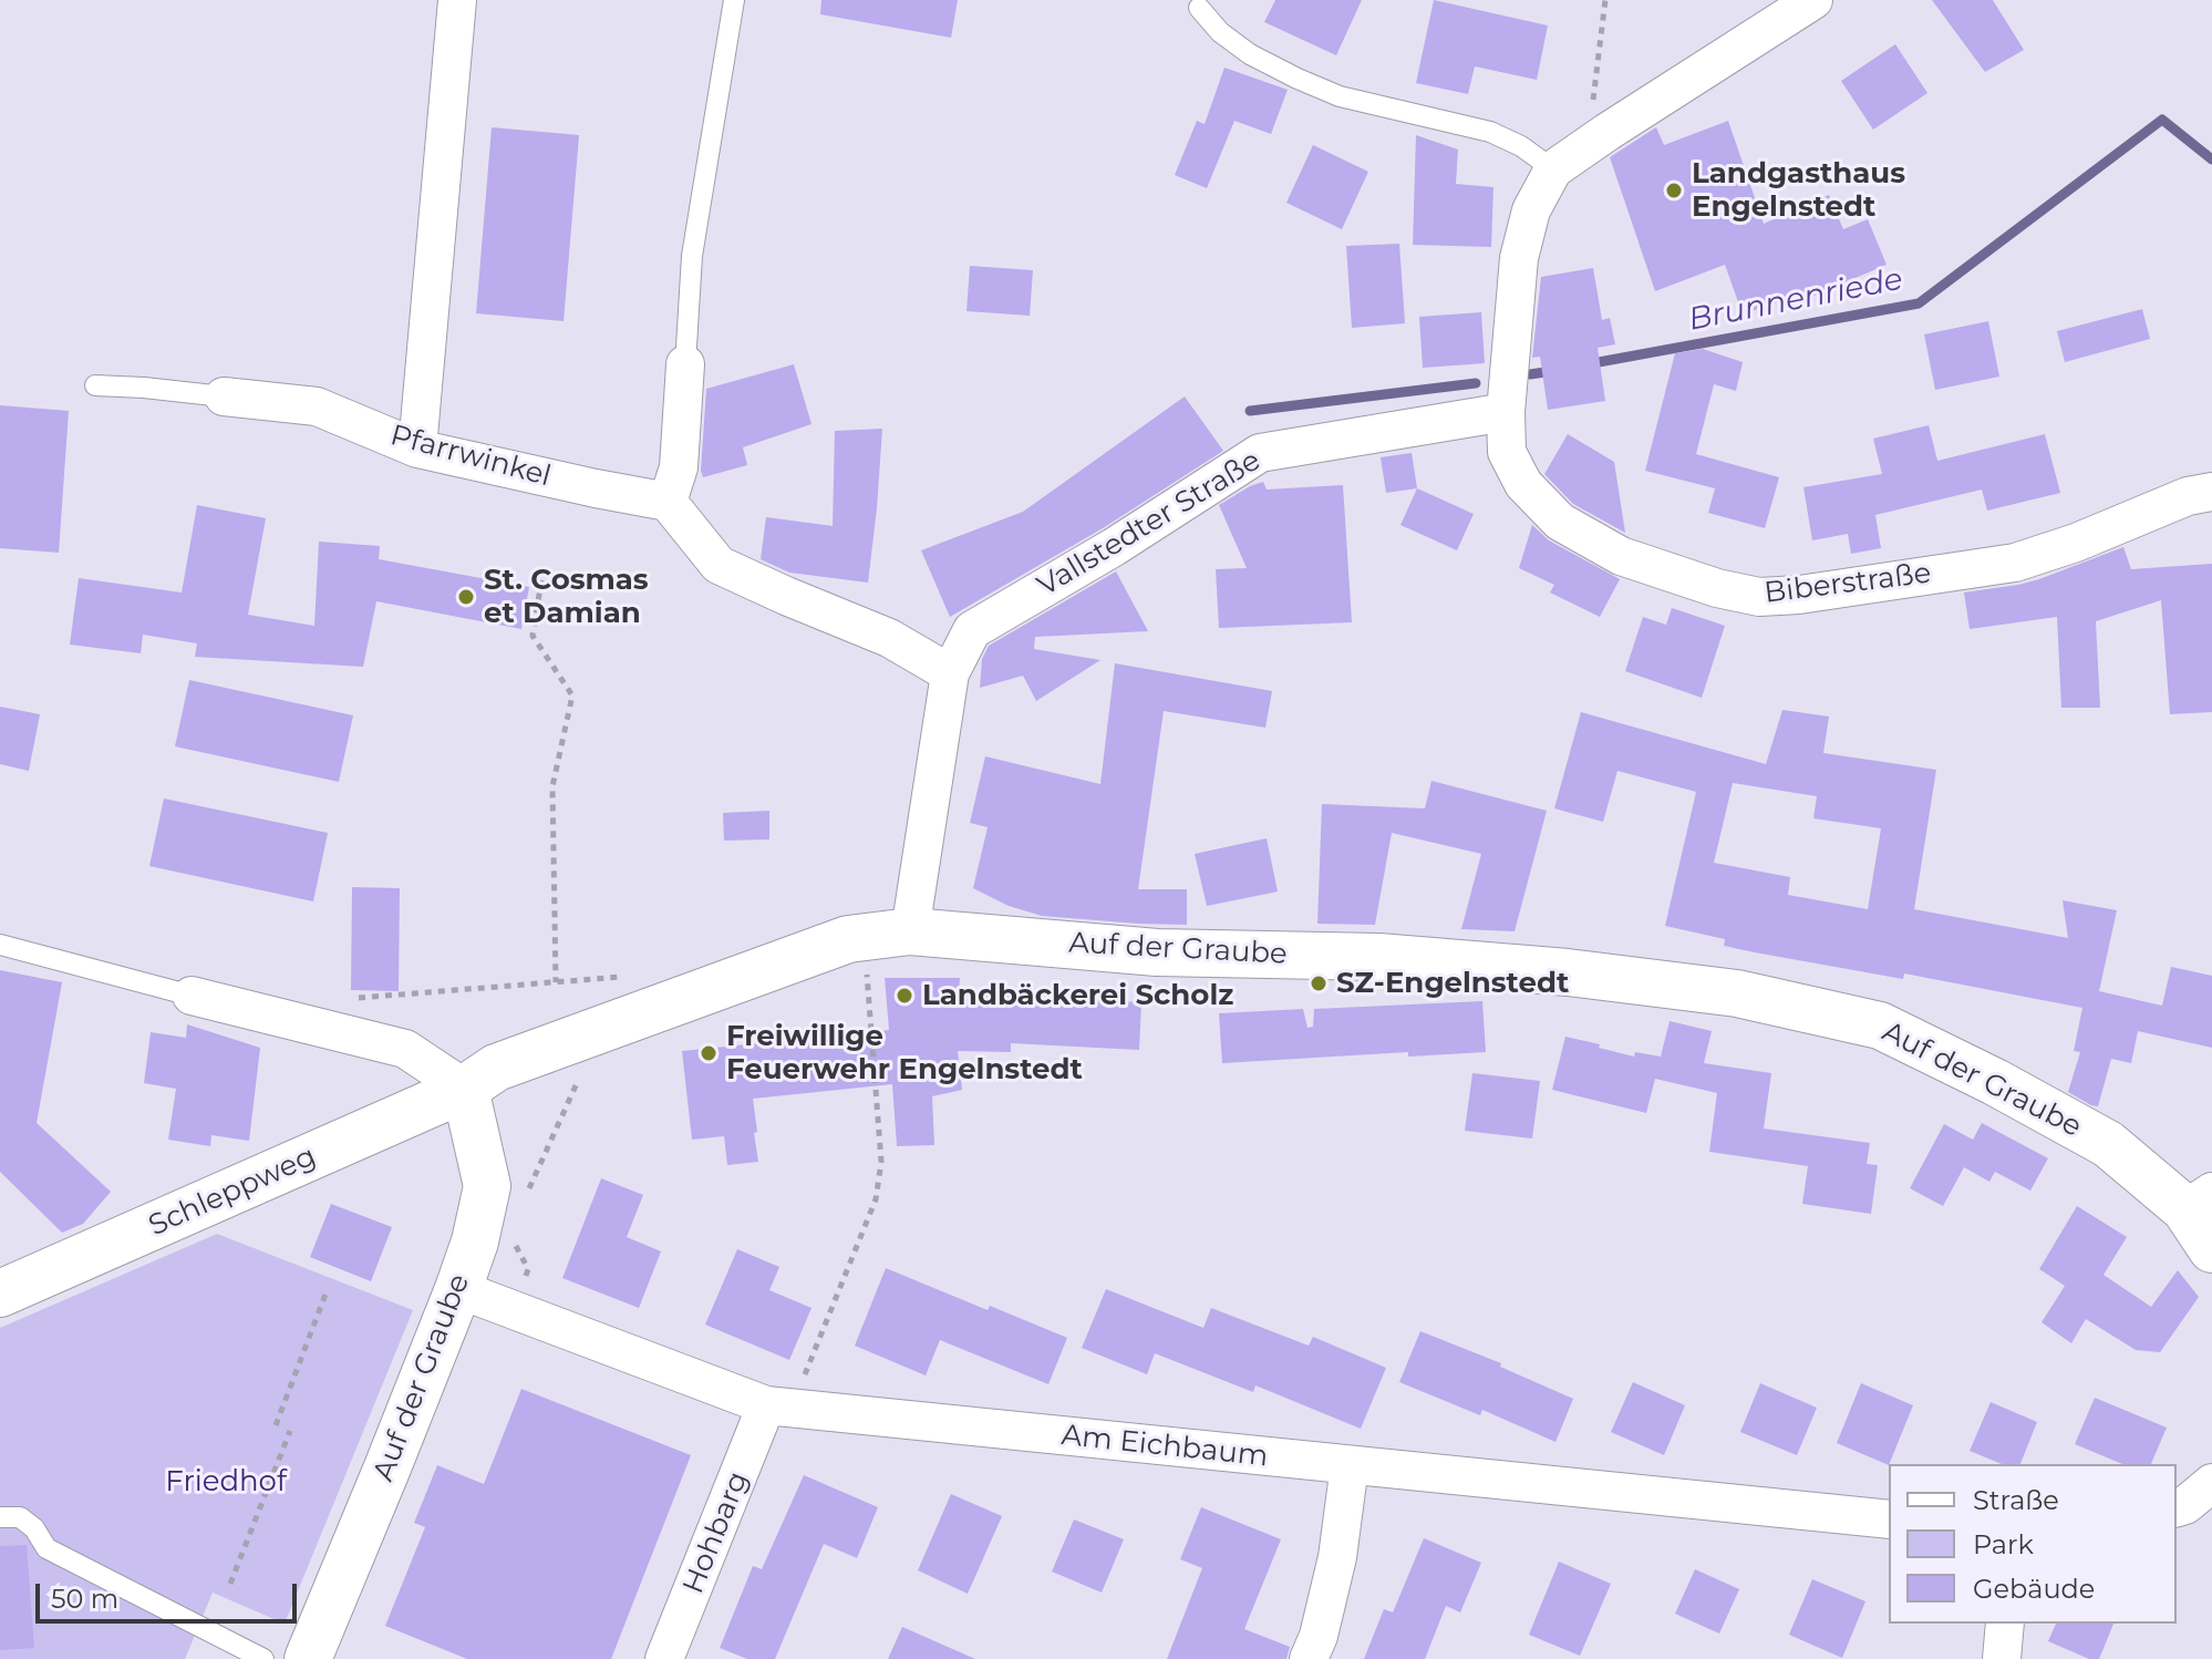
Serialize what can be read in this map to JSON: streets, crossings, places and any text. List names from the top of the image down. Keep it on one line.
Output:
{"streets":{"street":["Pfarrwinkel","Vallstedter Straße","Biberstraße","Auf der Graube","Schleppweg","Am Eichbaum","Hohbarg"]},"crossings":[["Vallstedter Straße","Biberstraße"],["Vallstedter Straße","Auf der Graube"],["Auf der Graube","Schleppweg"],["Auf der Graube","Am Eichbaum"],["Am Eichbaum","Hohbarg"]],"water":["Brunnenriede"],"parks":["Friedhof"],"places":["Landgasthaus Engelnstedt","St. Cosmas et Damian","SZ-Engelnstedt","Landbäckerei Scholz","Freiwillige Feuerwehr Engelnstedt"],"legend":["Straße","Park","Gebäude"],"scale_bar":"50 m"}
